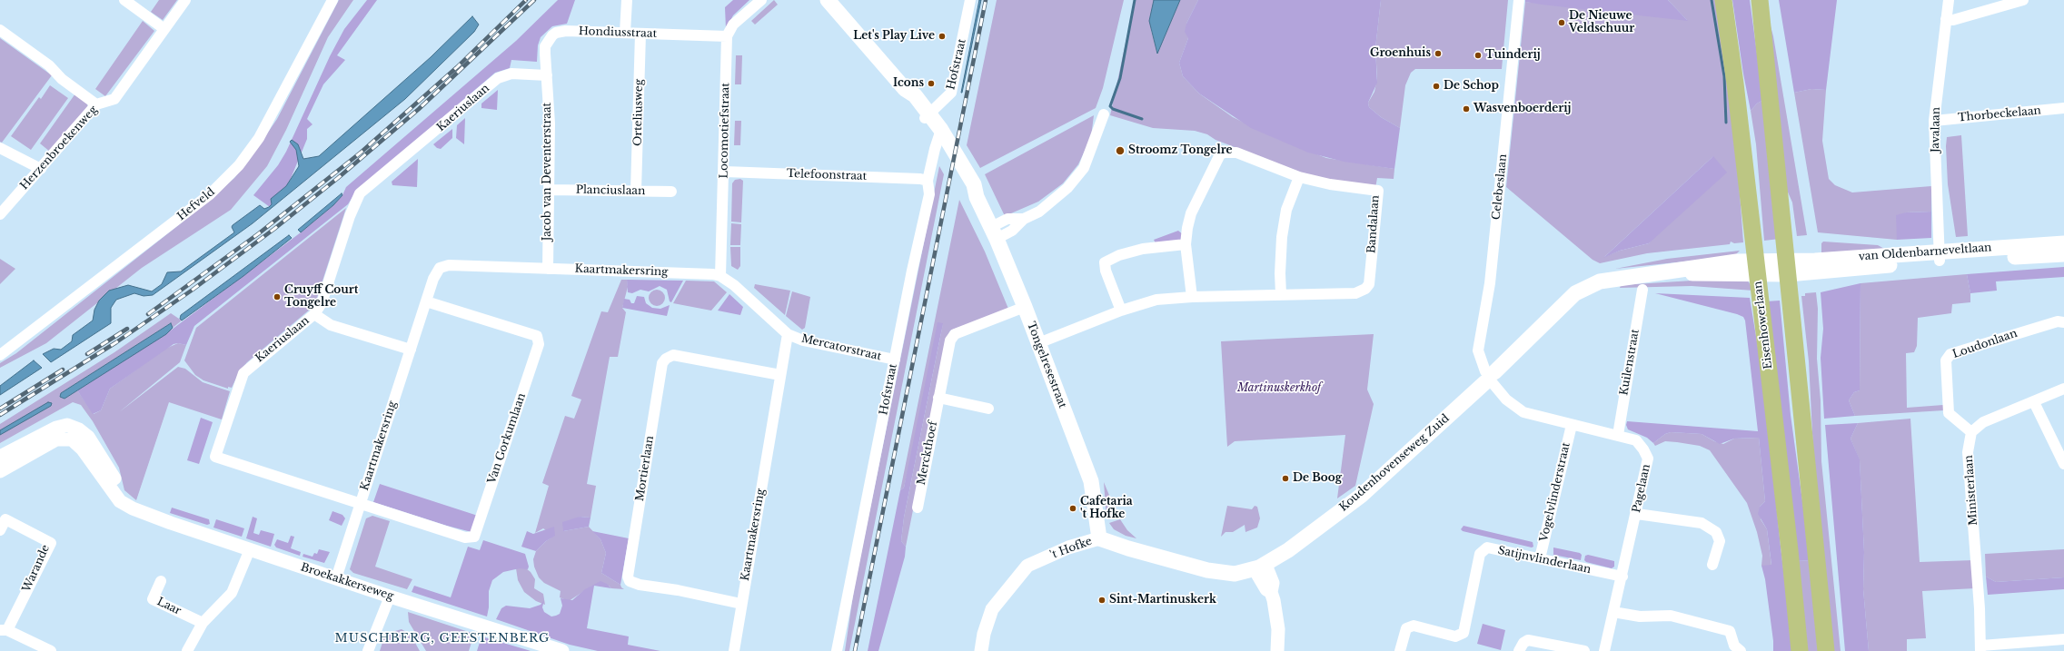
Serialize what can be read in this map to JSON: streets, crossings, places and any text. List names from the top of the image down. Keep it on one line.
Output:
{"streets":{"main road":["van Oldenbarneveltlaan","Eisenhowerlaan","Tongelresestraat","Koudenhovenseweg Zuid","'t Hofke"],"street":["Hondiusstraat","Hofstraat","Kaeriuslaan","Orteliusweg","Thorbeckelaan","Javalaan","Locomotiefstraat","Herzenbroekenweg","Jacob van Deventerstraat","Telefoonstraat","Celebeslaan","Planciuslaan","Hefveld","Bandalaan","Kaartmakersring","Loudonlaan","Mercatorstraat","Kuilenstraat","Van Gorkumlaan","Merckthoef","Mortierlaan","Pagelaan","Ministerlaan","Vogelvlinderstraat","Satijnvlinderlaan","Warande","Broekakkerseweg","Laar"]},"crossings":[["Hondiusstraat","Kaeriuslaan"],["Hondiusstraat","Orteliusweg"],["Hondiusstraat","Locomotiefstraat"],["Hondiusstraat","Jacob van Deventerstraat"],["Hofstraat","Telefoonstraat"],["Hofstraat","Mercatorstraat"],["Hofstraat","Tongelresestraat"],["Kaeriuslaan","Jacob van Deventerstraat"],["Kaeriuslaan","Kaartmakersring"],["Kaeriuslaan","Van Gorkumlaan"],["Orteliusweg","Planciuslaan"],["Thorbeckelaan","Javalaan"],["Javalaan","van Oldenbarneveltlaan"],["Locomotiefstraat","Telefoonstraat"],["Locomotiefstraat","Kaartmakersring"],["Jacob van Deventerstraat","Planciuslaan"],["Jacob van Deventerstraat","Kaartmakersring"],["Celebeslaan","Koudenhovenseweg Zuid"],["Celebeslaan","Pagelaan"],["van Oldenbarneveltlaan","Eisenhowerlaan"],["van Oldenbarneveltlaan","Koudenhovenseweg Zuid"],["Kaartmakersring","Mercatorstraat"],["Kaartmakersring","Van Gorkumlaan"],["Kaartmakersring","Mortierlaan"],["Kaartmakersring","Broekakkerseweg"],["Eisenhowerlaan","Koudenhovenseweg Zuid"],["Loudonlaan","Ministerlaan"],["Kuilenstraat","Pagelaan"],["Tongelresestraat","Merckthoef"],["Tongelresestraat","'t Hofke"],["Koudenhovenseweg Zuid","Pagelaan"],["Koudenhovenseweg Zuid","'t Hofke"],["Pagelaan","Vogelvlinderstraat"],["Pagelaan","Satijnvlinderlaan"],["Vogelvlinderstraat","Satijnvlinderlaan"]],"districts":["MUSCHBERG, GEESTENBERG"],"parks":["Martinuskerkhof"],"places":["De Nieuwe Veldschuur","Let's Play Live","Groenhuis","Tuinderij","Icons","De Schop","Wasvenboerderij","Stroomz Tongelre","Cruyff Court Tongelre","De Boog","Cafetaria 't Hofke","Sint-Martinuskerk"]}
